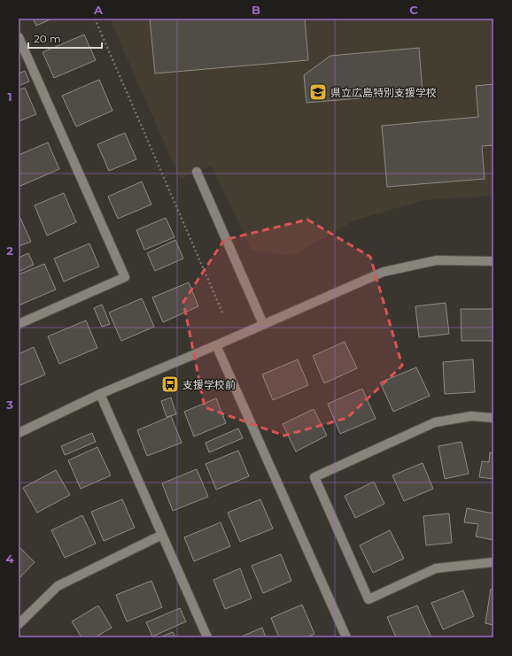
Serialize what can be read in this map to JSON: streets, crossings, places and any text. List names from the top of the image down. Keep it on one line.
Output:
{"places":{"school or university":["県立広島特別支援学校"],"bus stop":["支援学校前"]},"scale_bar":"20 m","grid":{"columns":["A","B","C"],"rows":["1","2","3","4"]}}
